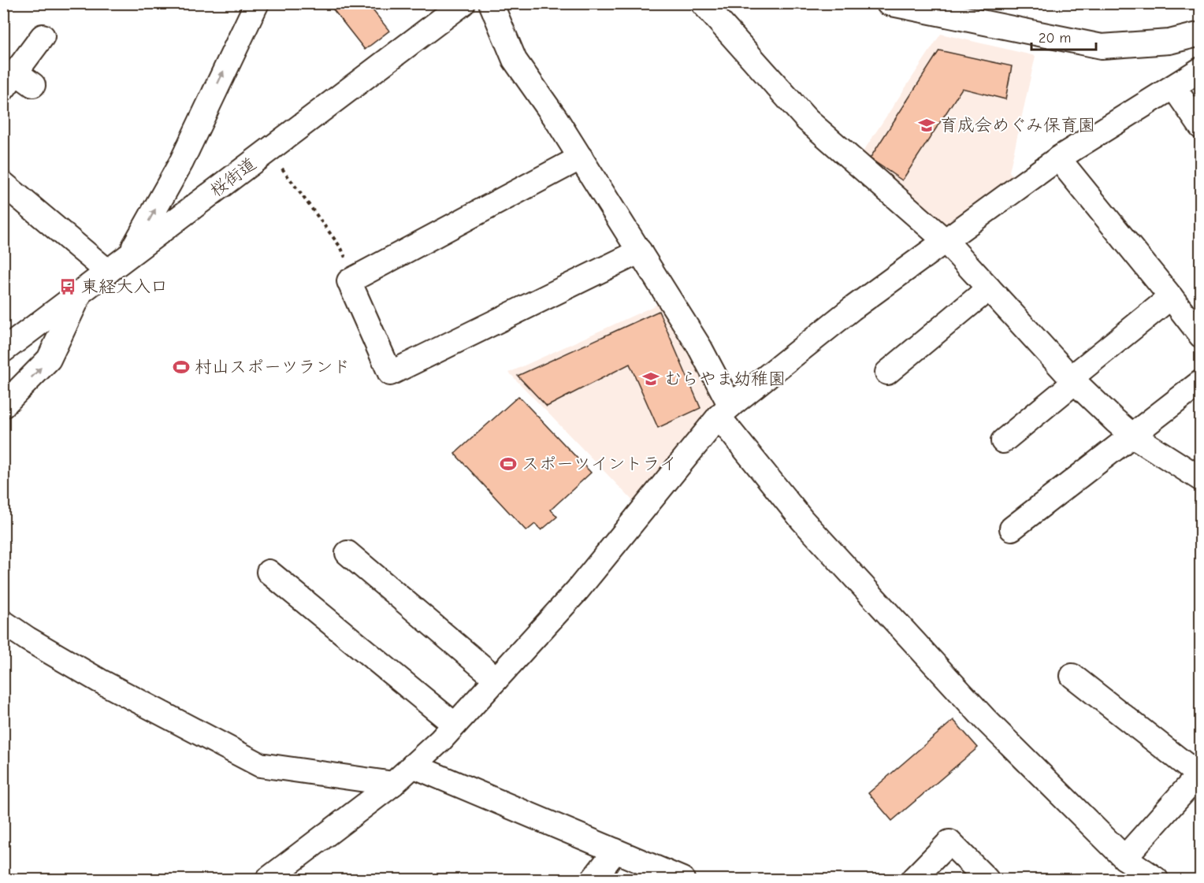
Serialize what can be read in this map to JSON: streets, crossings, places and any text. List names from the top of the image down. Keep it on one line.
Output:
{"streets":{"street":["桜街道"]},"places":{"school or university":["育成会めぐみ保育園","むらやま幼稚園"],"bus stop":["東経大入口"],"sports":["村山スポーツランド","スポーツイントライ"]},"scale_bar":"20 m"}
